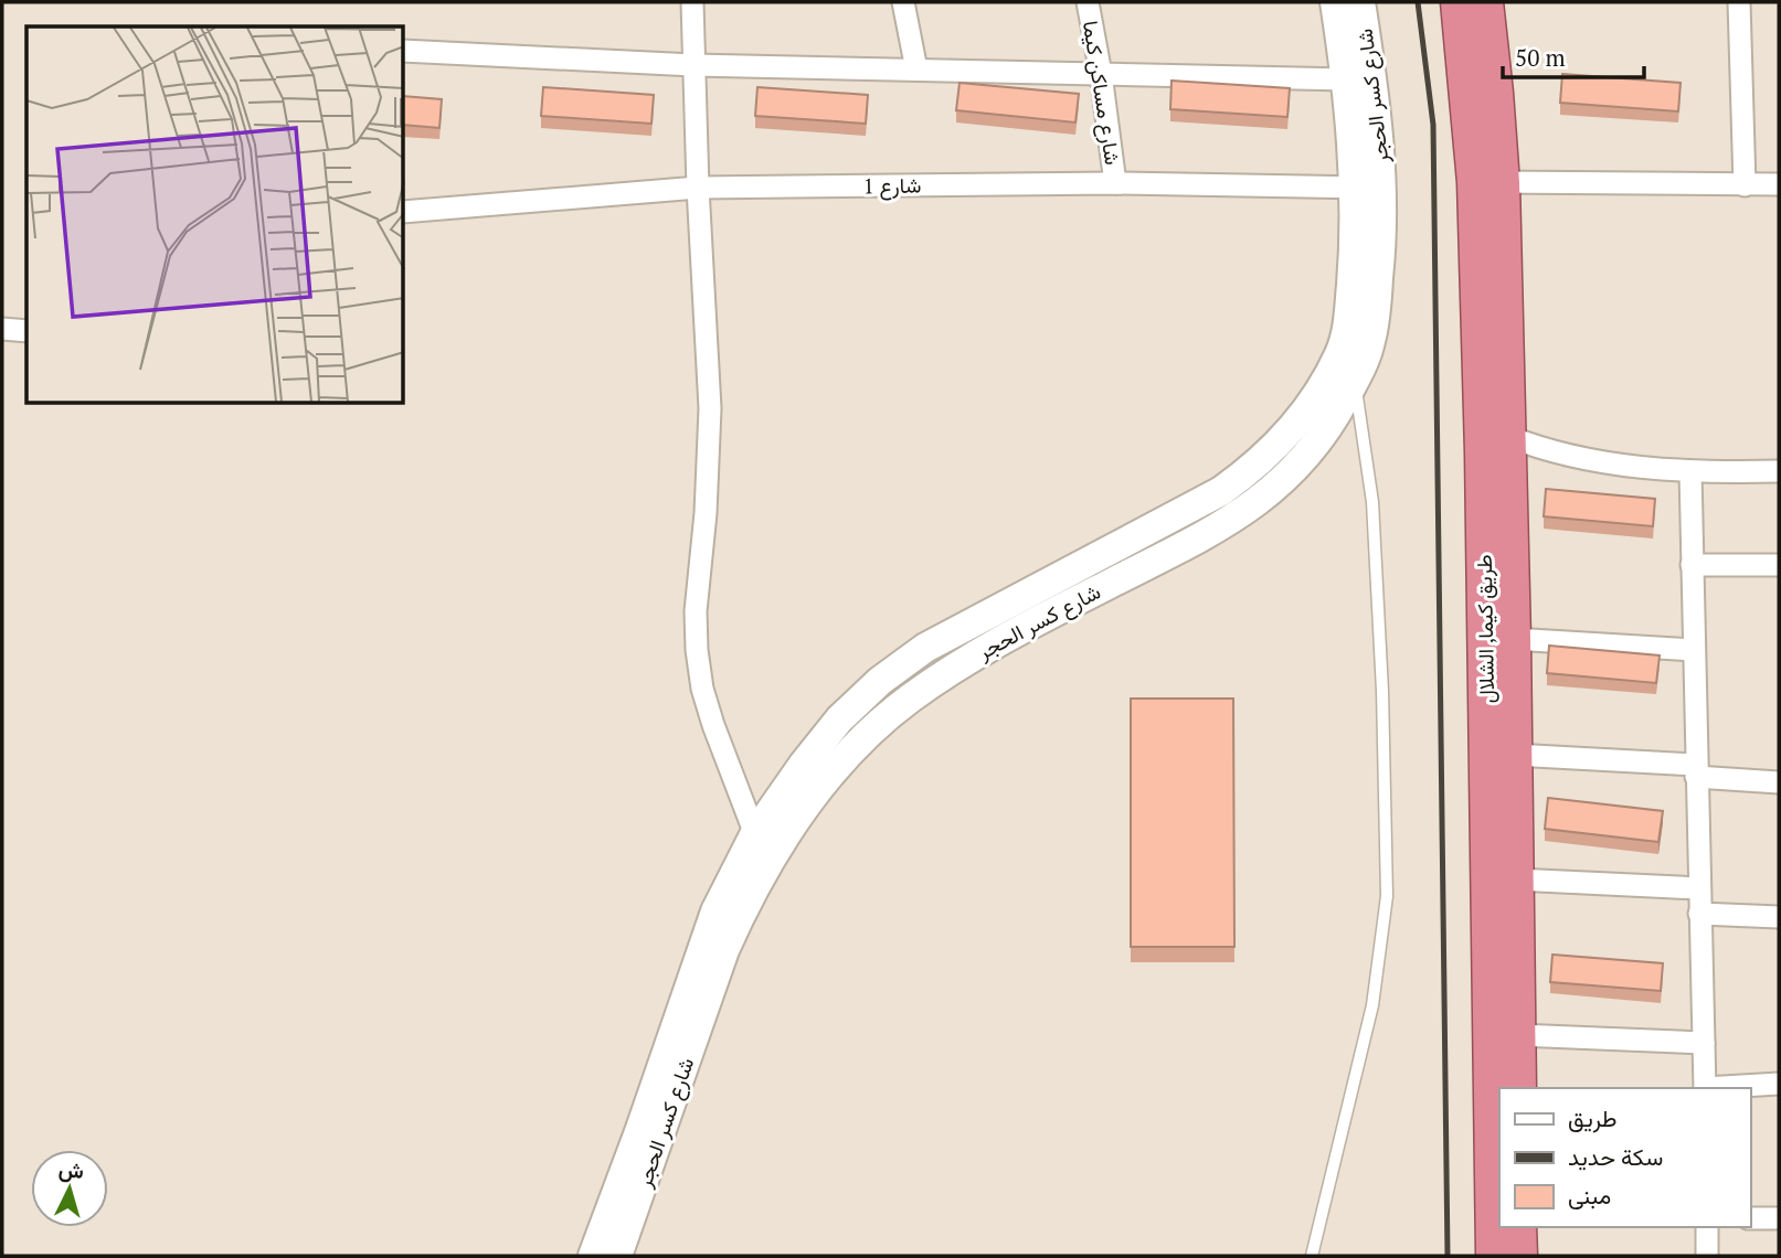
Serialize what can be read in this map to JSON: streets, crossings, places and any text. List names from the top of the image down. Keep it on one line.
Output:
{"streets":{"highway":["طريق كيما, الشلال"],"main road":["شارع كسر الحجر"],"street":["شارع مساكن كيما","شارع 1"]},"crossings":[["شارع مساكن كيما","شارع 1"],["شارع كسر الحجر","شارع 1"]],"legend":["طريق","سكة حديد","مبنى"],"scale_bar":"50 m","north":"top"}
